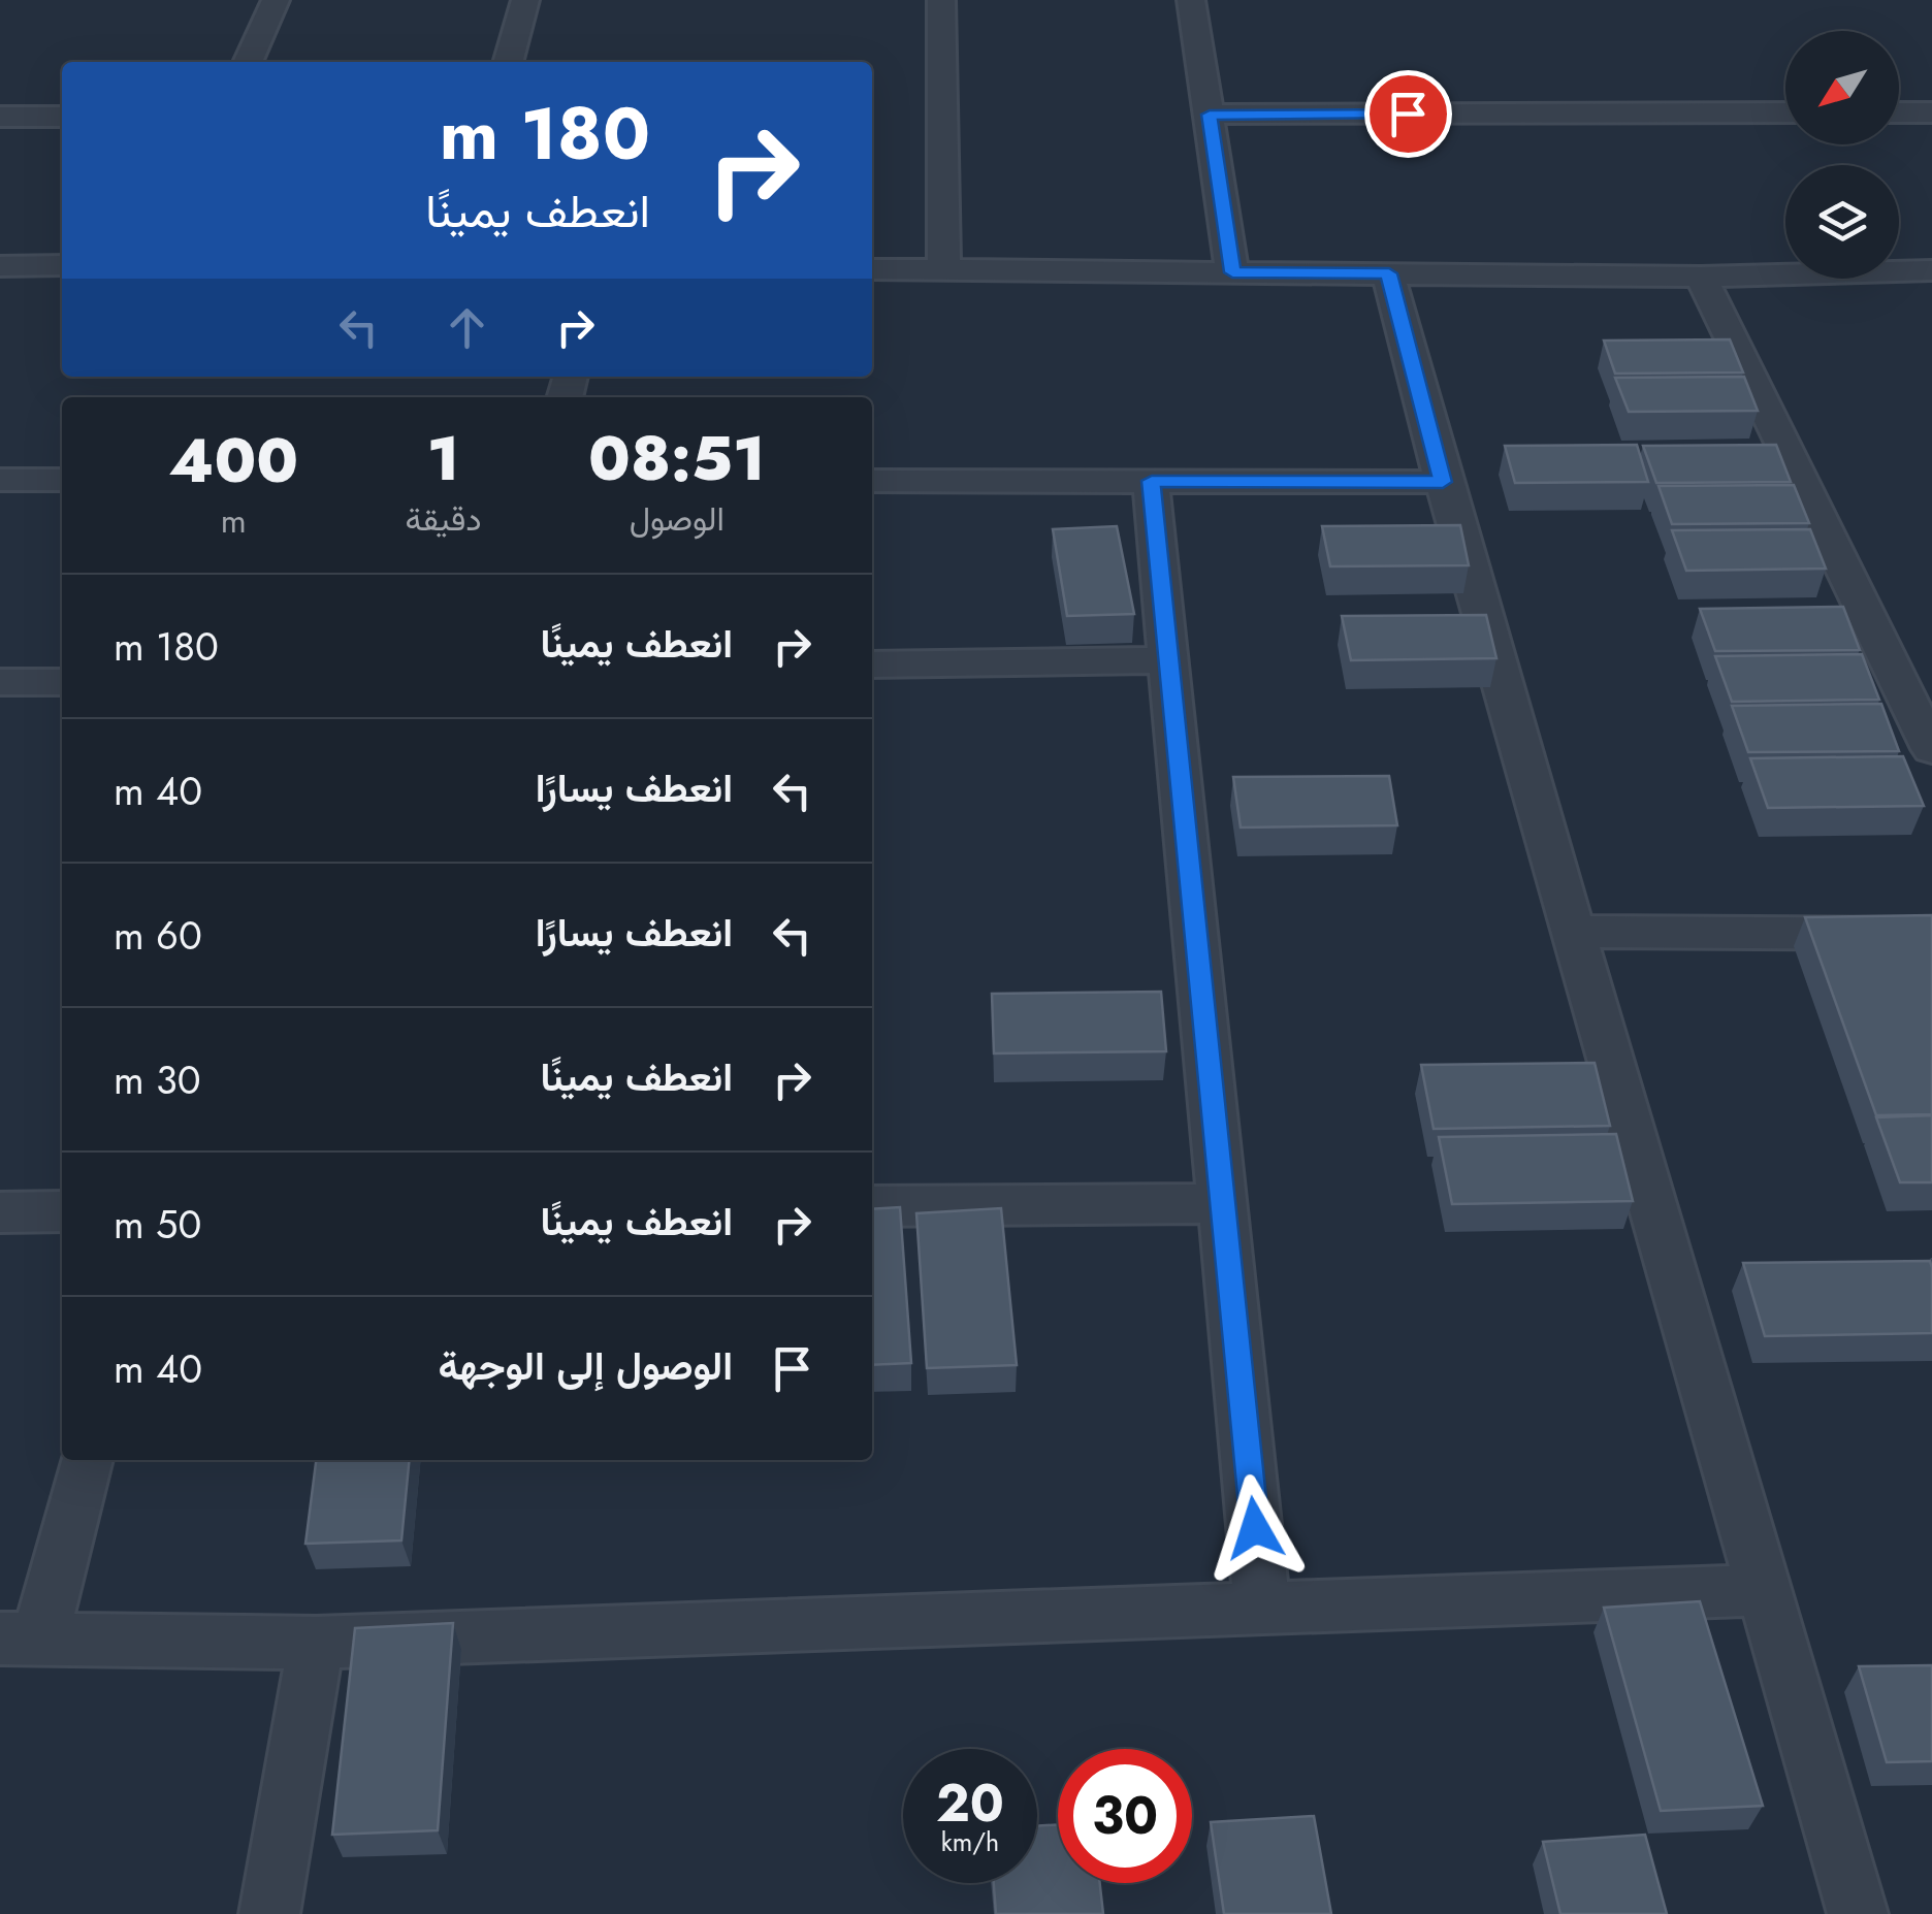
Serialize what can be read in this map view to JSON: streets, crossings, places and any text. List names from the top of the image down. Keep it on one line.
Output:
{"north":"bottom left","page":{"turn":["180 m","انعطف يمينًا"],"eta":["08:51","الوصول","1","دقيقة","400","m"],"list":[{"name":"انعطف يمينًا","value":"180 m"},{"name":"انعطف يسارًا","value":"40 m"},{"name":"انعطف يسارًا","value":"60 m"},{"name":"انعطف يمينًا","value":"30 m"},{"name":"انعطف يمينًا","value":"50 m"},{"name":"الوصول إلى الوجهة","value":"40 m"}],"speed":"20 km/h","limit":"30"}}
